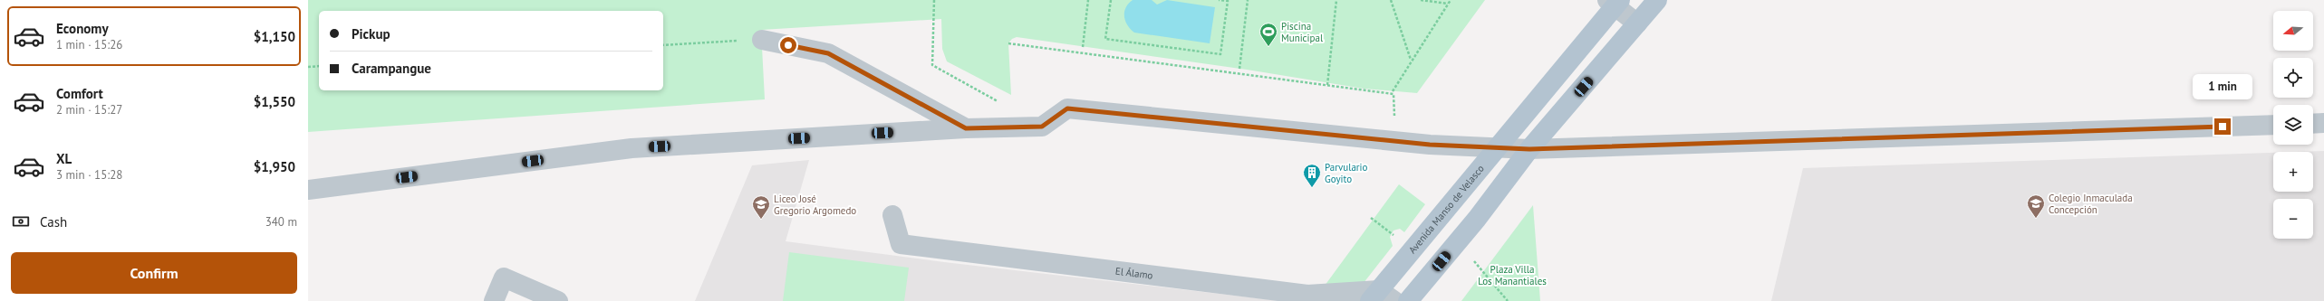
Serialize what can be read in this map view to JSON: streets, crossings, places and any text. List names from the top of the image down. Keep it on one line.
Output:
{"streets":{"main road":["Avenida Manso de Velasco"],"street":["El Álamo"]},"crossings":[["Avenida Manso de Velasco","El Álamo"]],"parks":["Plaza Villa Los Manantiales"],"places":{"sports":["Piscina Municipal"],"building":["Parvulario Goyito"],"school or university":["Colegio Inmaculada Concepción","Liceo José Gregorio Argomedo"]},"north":"left","page":{"list":[{"name":"Economy","note":"1 min · 15:26","value":"$1,150"},{"name":"Comfort","note":"2 min · 15:27","value":"$1,550"},{"name":"XL","note":"3 min · 15:28","value":"$1,950"}],"map_buttons":["+","−"],"banner":["Pickup","Carampangue"],"bubble":"1 min","pay":["Cash","340 m"],"buttons":"Confirm"}}
